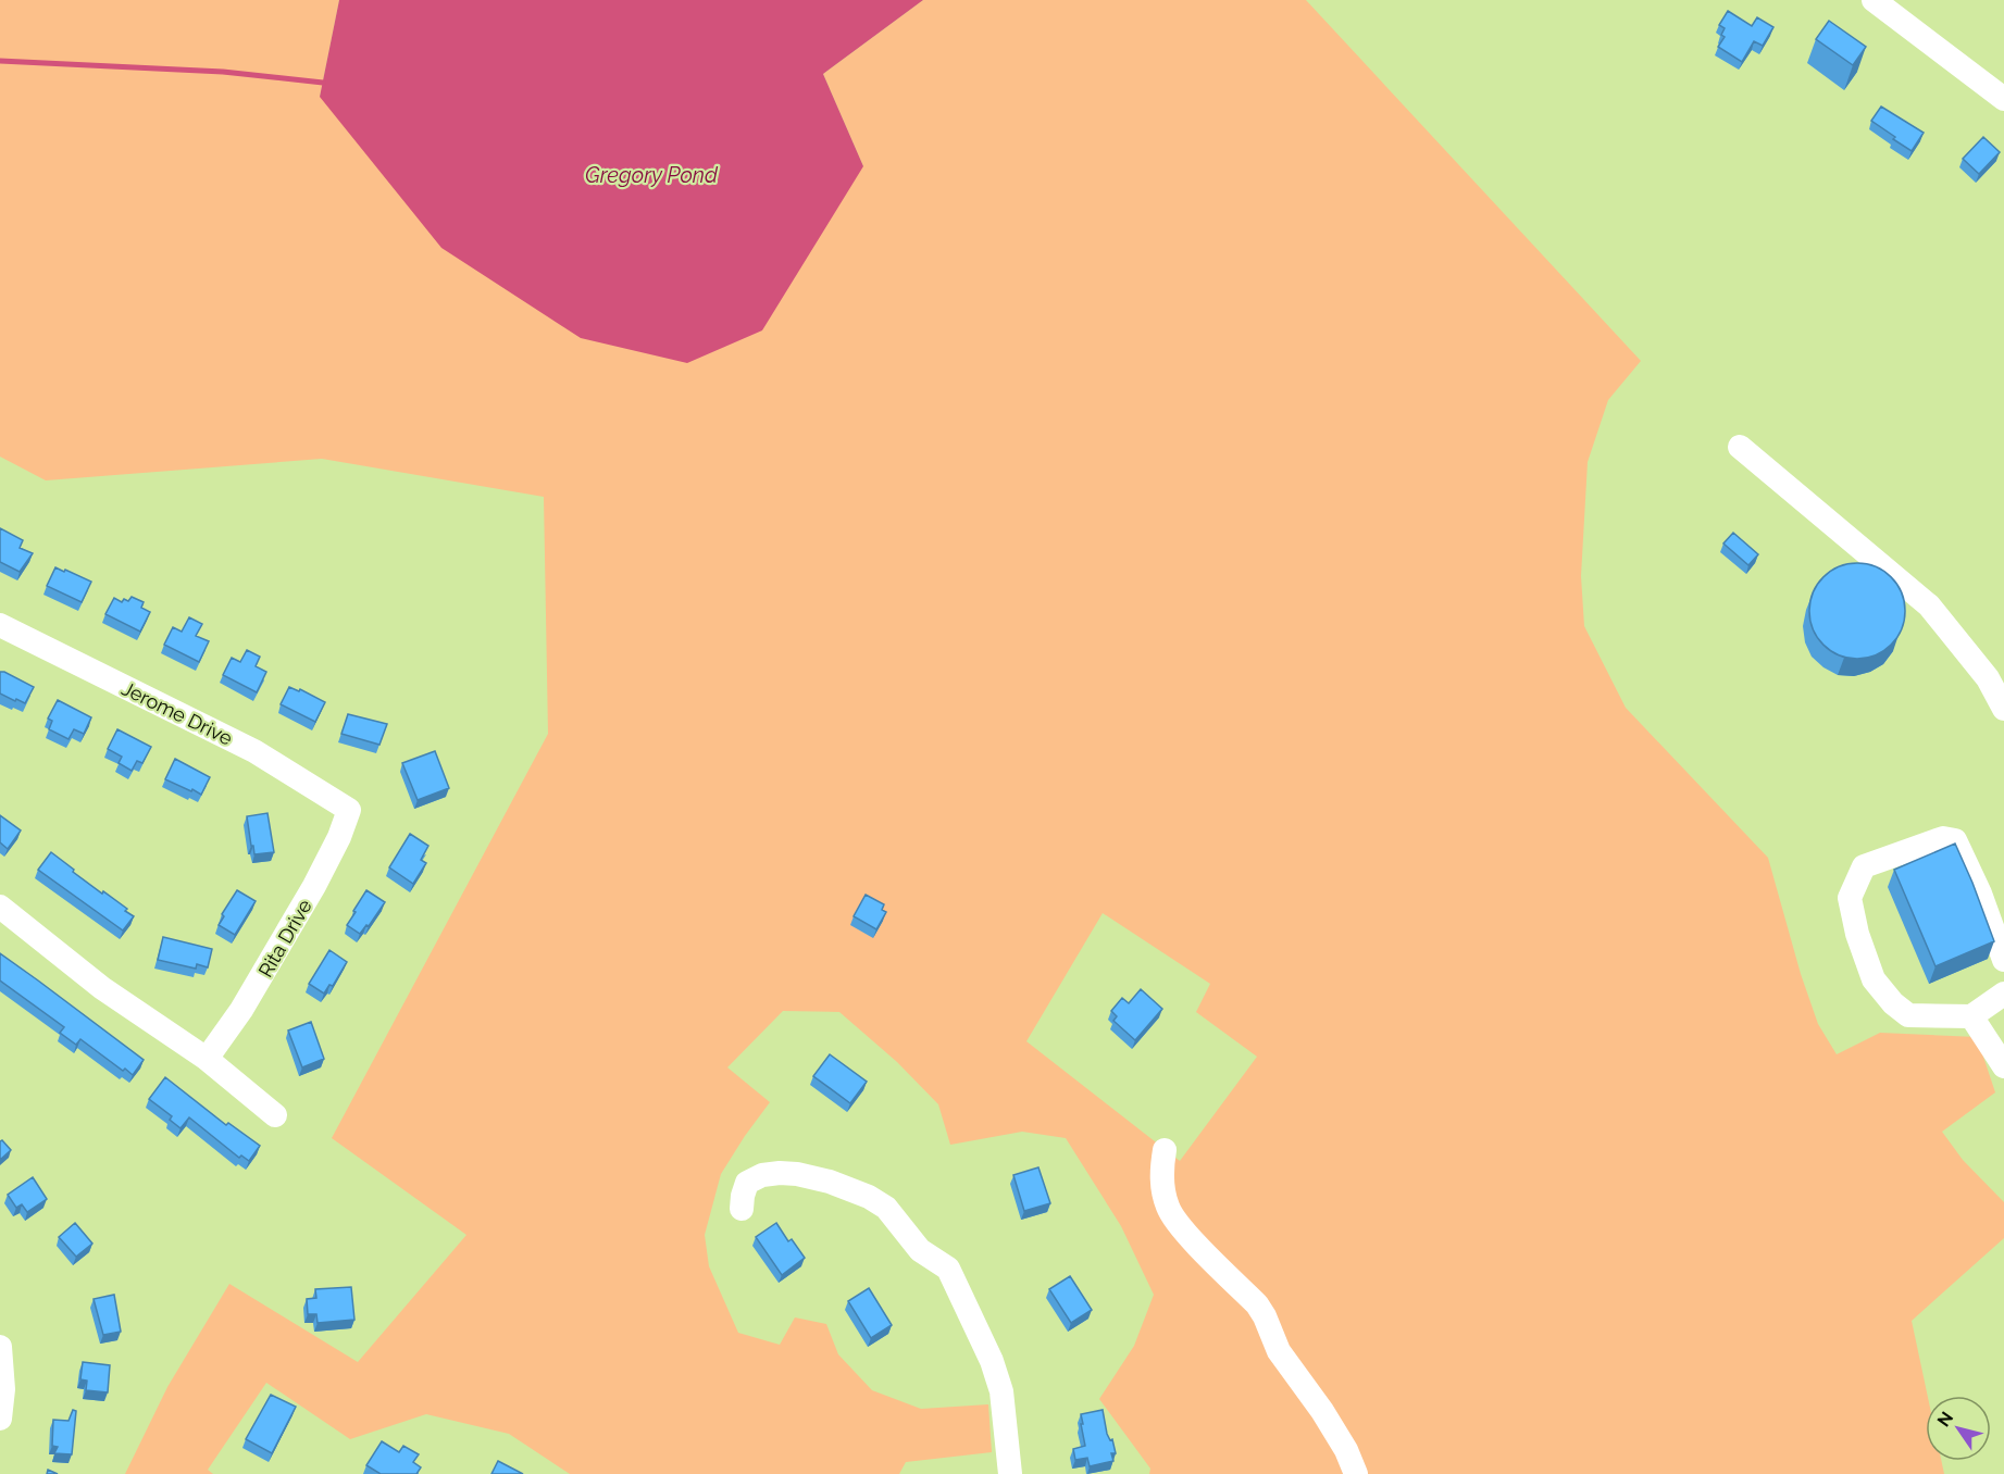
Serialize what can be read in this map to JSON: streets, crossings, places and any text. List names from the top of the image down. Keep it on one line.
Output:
{"streets":{"street":["Jerome Drive","Rita Drive"]},"crossings":[["Jerome Drive","Rita Drive"]],"water":["Gregory Pond"],"north":"top left"}
